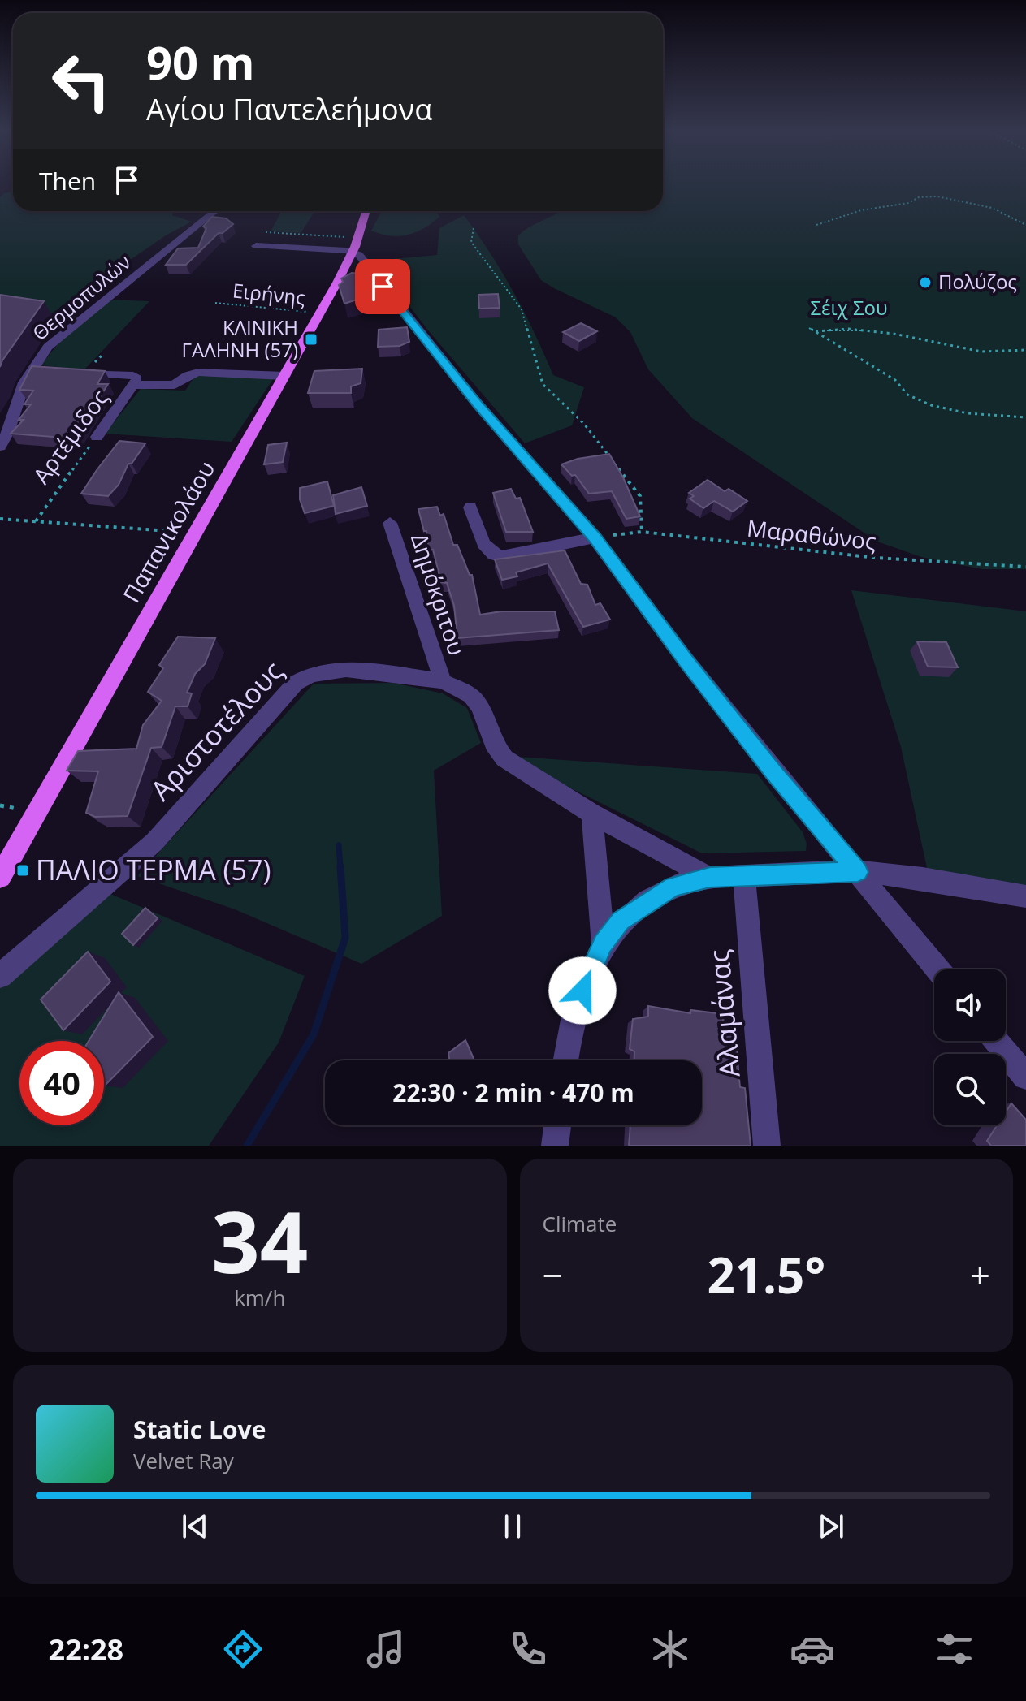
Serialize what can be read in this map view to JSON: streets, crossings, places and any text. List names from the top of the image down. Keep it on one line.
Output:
{"streets":{"main road":["Παπανικολάου"],"street":["Θερμοπυλών","Αρτέμιδος","Δημόκριτου","Αριστοτέλους","Αλαμάνας"],"path":["Ειρήνης","Μαραθώνος"]},"crossings":[["Ειρήνης","Παπανικολάου"],["Δημόκριτου","Αριστοτέλους"]],"parks":["Σέιχ Σου"],"places":{"other":["Πολύζος"],"transit":["ΚΛΙΝΙΚΗ ΓΑΛΗΝΗ (57)","ΠΑΛΙΟ ΤΕΡΜΑ (57)"]},"page":{"turn":["90 m","Αγίου Παντελεήμονα"],"then":"Then","limit":"40","trip":"22:30 · 2 min · 470 m","tile":[["34","km/h"],"Climate"],"heat":["−","21.5°","+"],"song":["Static Love","Velvet Ray"],"tabs":"22:28"}}
